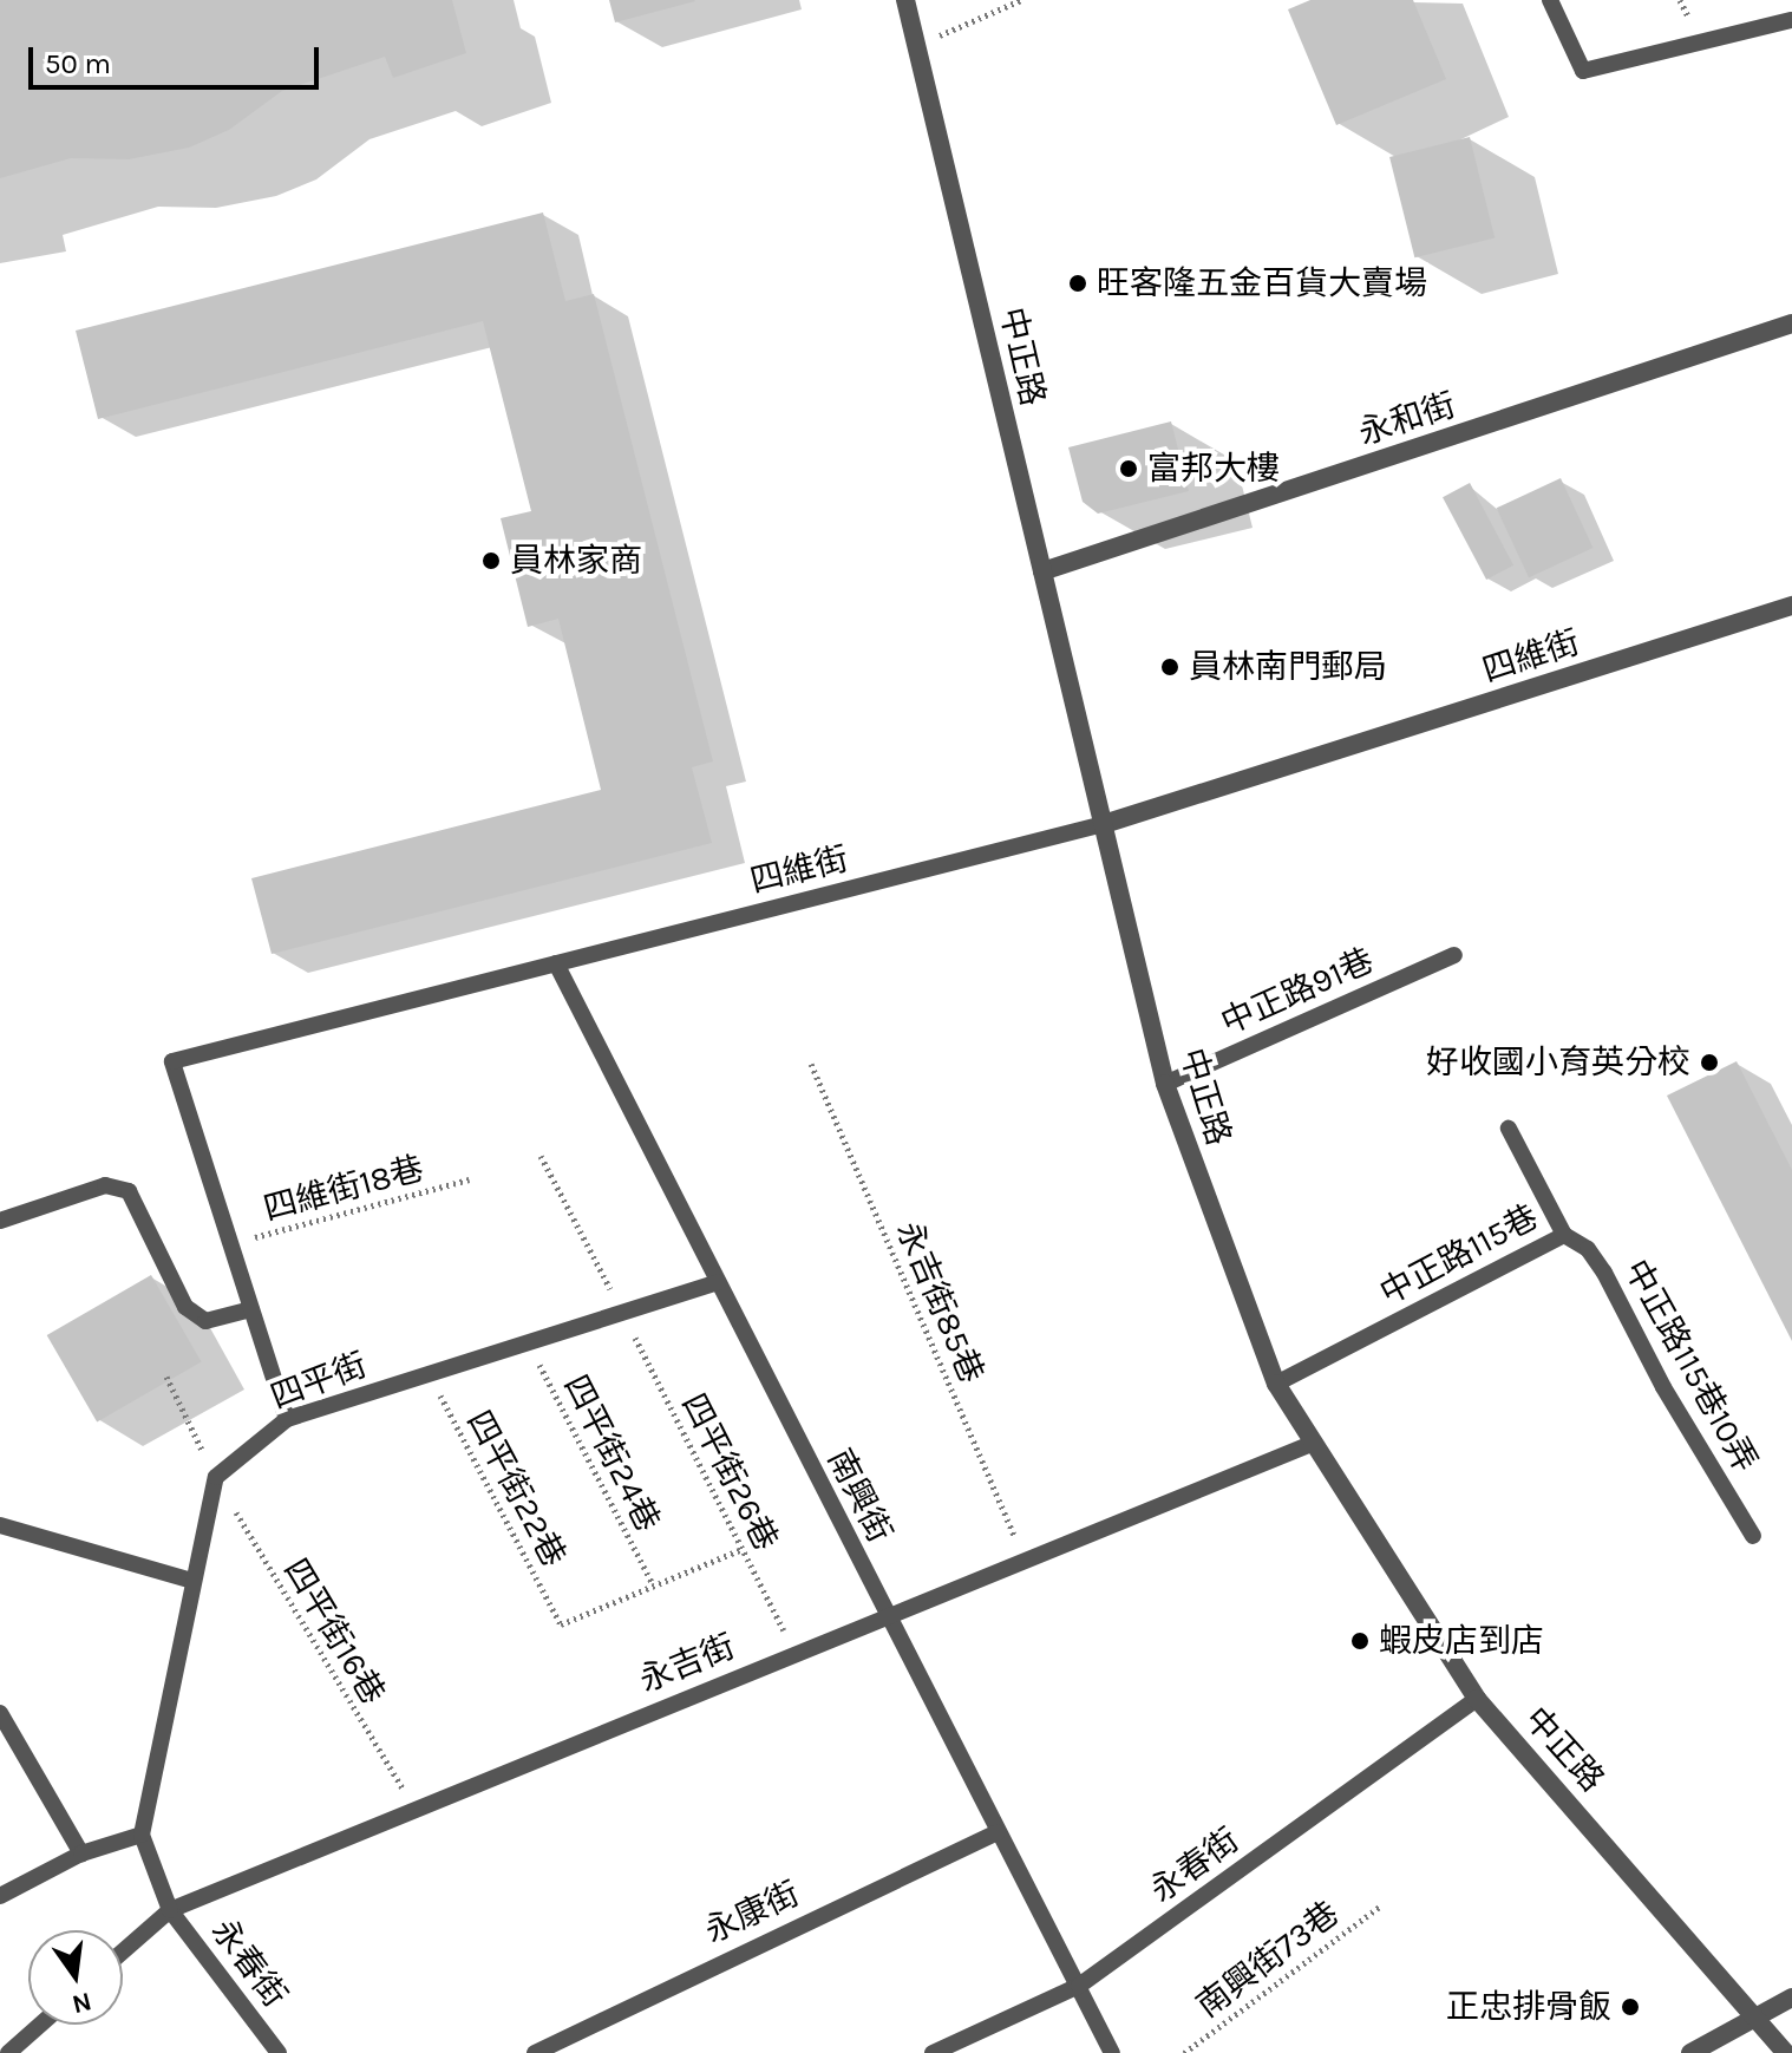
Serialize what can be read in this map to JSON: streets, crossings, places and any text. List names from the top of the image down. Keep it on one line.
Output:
{"streets":{"street":["中正路","永和街","四維街"],"lane":["中正路91巷","中正路115巷","中正路115巷10弄","四平街","南興街","永吉街","永春街","永康街"],"path":["四維街18巷","永吉街85巷","四平街24巷","四平街26巷","四平街22巷","四平街16巷","南興街73巷"]},"crossings":[["中正路","永和街"],["中正路","四維街"],["中正路","中正路91巷"],["中正路","中正路115巷"],["中正路","永吉街"],["中正路","永春街"],["四維街","四維街18巷"],["四維街","四平街"],["四維街","南興街"],["中正路115巷","中正路115巷10弄"],["永吉街85巷","永吉街"],["四平街","四平街24巷"],["四平街","四平街26巷"],["四平街","四平街22巷"],["四平街","南興街"],["四平街","四平街16巷"],["四平街24巷","四平街22巷"],["四平街26巷","永吉街"],["南興街","永吉街"],["南興街","永春街"],["南興街","永康街"],["四平街16巷","永吉街"],["永吉街","永春街"]],"places":["旺客隆五金百貨大賣場","富邦大樓","員林家商","員林南門郵局","好收國小育英分校","蝦皮店到店","正忠排骨飯"],"scale_bar":"50 m","north":"bottom"}
